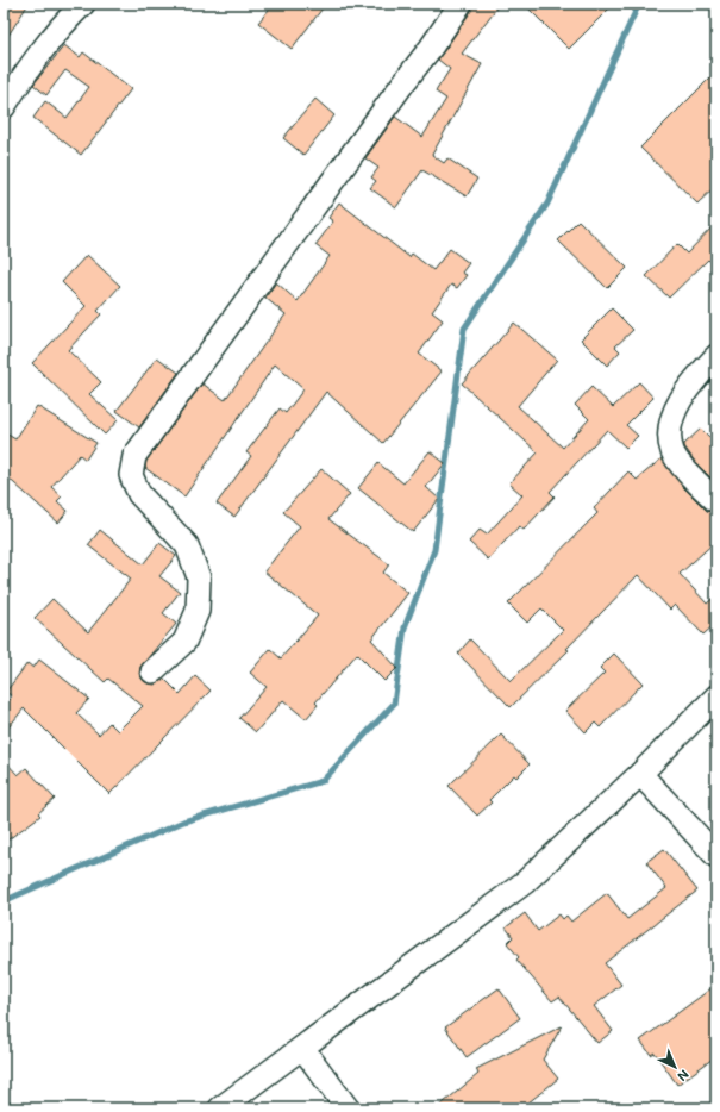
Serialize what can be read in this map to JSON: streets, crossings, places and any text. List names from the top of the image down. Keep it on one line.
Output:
{"north":"bottom right"}
